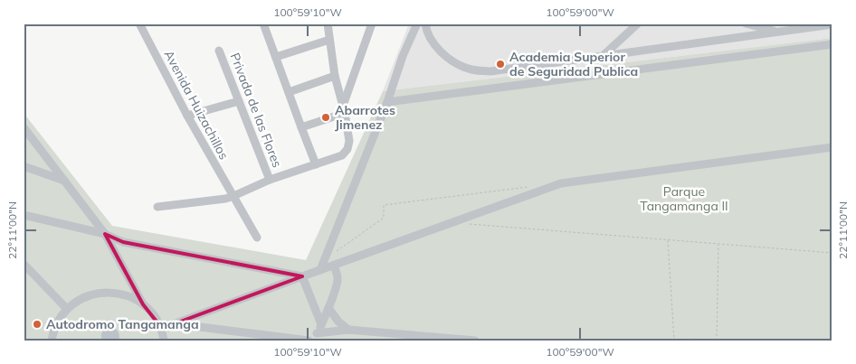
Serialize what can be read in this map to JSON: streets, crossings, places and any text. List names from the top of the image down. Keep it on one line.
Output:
{"streets":{"street":["Avenida Huizachillos","Privada de las Flores"]},"parks":["Parque Tangamanga II"],"places":["Academia Superior de Seguridad Publica","Abarrotes Jimenez","Autodromo Tangamanga"],"coordinates":["100°59'10\"W","100°59'00\"W","22°11'00\"N"]}
